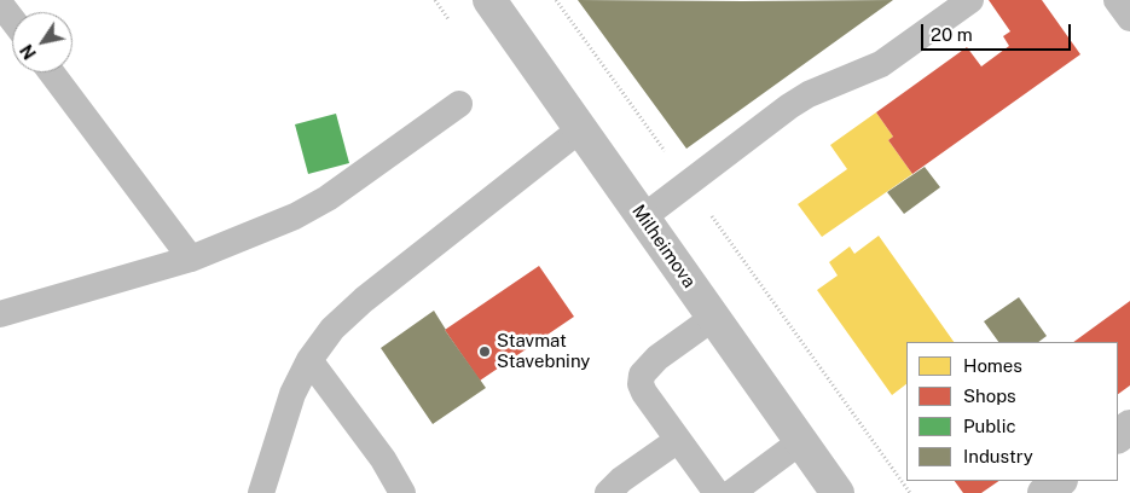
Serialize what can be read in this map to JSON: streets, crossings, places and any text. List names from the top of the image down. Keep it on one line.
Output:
{"streets":{"street":["Milheimova"]},"places":["Stavmat Stavebniny"],"legend":["Homes","Shops","Public","Industry"],"scale_bar":"20 m","north":"bottom left"}
